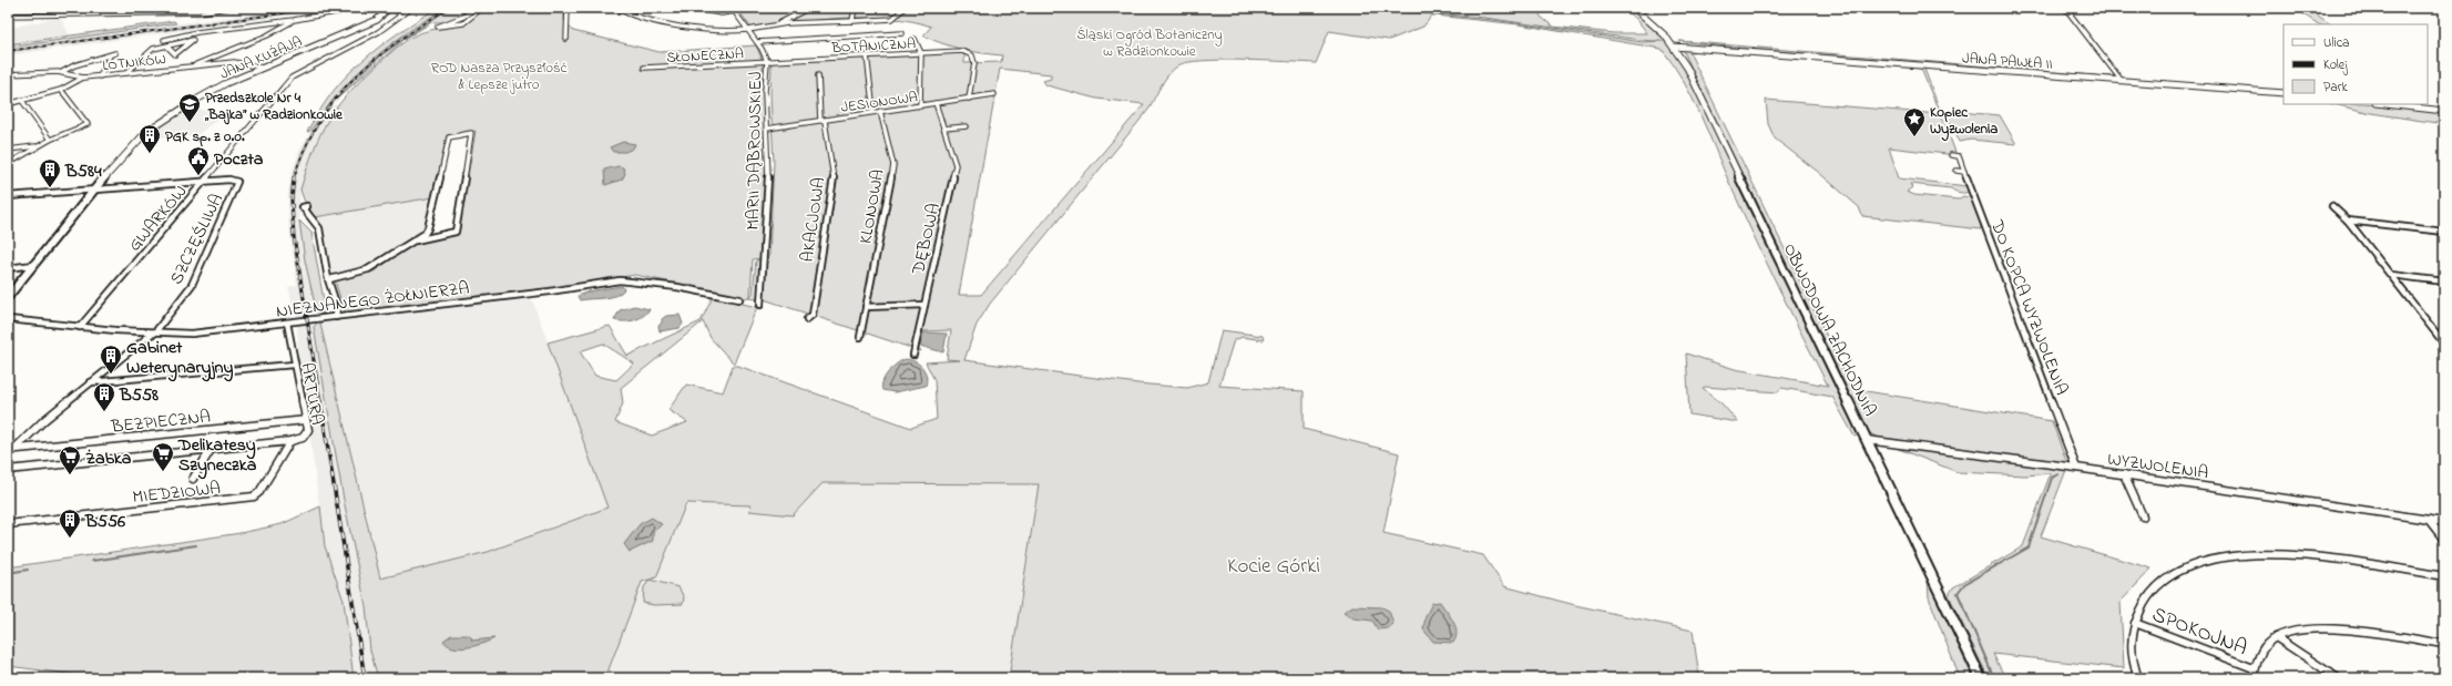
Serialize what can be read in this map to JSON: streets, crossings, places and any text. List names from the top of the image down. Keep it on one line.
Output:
{"streets":{"street":["BOTANICZNA","SŁONECZNA","JANA KUŻAJA","JANA PAWŁA II","LOTNIKÓW","JESIONOWA","MARII DĄBROWSKIEJ","KLONOWA","GWARKÓW","AKACJOWA","SZCZĘŚLIWA","DĘBOWA","NIEZNANEGO ŻOŁNIERZA","DO KOPCA WYZWOLENIA","OBWODOWA ZACHODNIA","ARTURA","BEZPIECZNA","WYZWOLENIA","MIEDZIOWA","SPOKOJNA"]},"crossings":[["BOTANICZNA","SŁONECZNA"],["BOTANICZNA","JESIONOWA"],["BOTANICZNA","MARII DĄBROWSKIEJ"],["SŁONECZNA","MARII DĄBROWSKIEJ"],["JANA KUŻAJA","LOTNIKÓW"],["JANA PAWŁA II","OBWODOWA ZACHODNIA"],["JESIONOWA","MARII DĄBROWSKIEJ"],["JESIONOWA","KLONOWA"],["JESIONOWA","AKACJOWA"],["JESIONOWA","DĘBOWA"],["GWARKÓW","SZCZĘŚLIWA"],["GWARKÓW","NIEZNANEGO ŻOŁNIERZA"],["SZCZĘŚLIWA","NIEZNANEGO ŻOŁNIERZA"],["NIEZNANEGO ŻOŁNIERZA","ARTURA"],["DO KOPCA WYZWOLENIA","WYZWOLENIA"],["OBWODOWA ZACHODNIA","WYZWOLENIA"],["ARTURA","BEZPIECZNA"],["ARTURA","MIEDZIOWA"]],"parks":["Śląski Ogród Botaniczny w Radzionkowie","ROD Nasza Przyszłość & Lepsze jutro","Kocie Górki"],"places":{"school or university":["Przedszkole Nr 4 „Bajka” w Radzionkowie"],"place":["Kopiec Wyzwolenia"],"building":["PGK sp. z o.o.","B584","Gabinet Weterynaryjny","B558","B556"],"public building":["Poczta"],"supermarket":["Delikatesy Szyneczka","Żabka"]},"legend":["Ulica","Kolej","Park"]}
